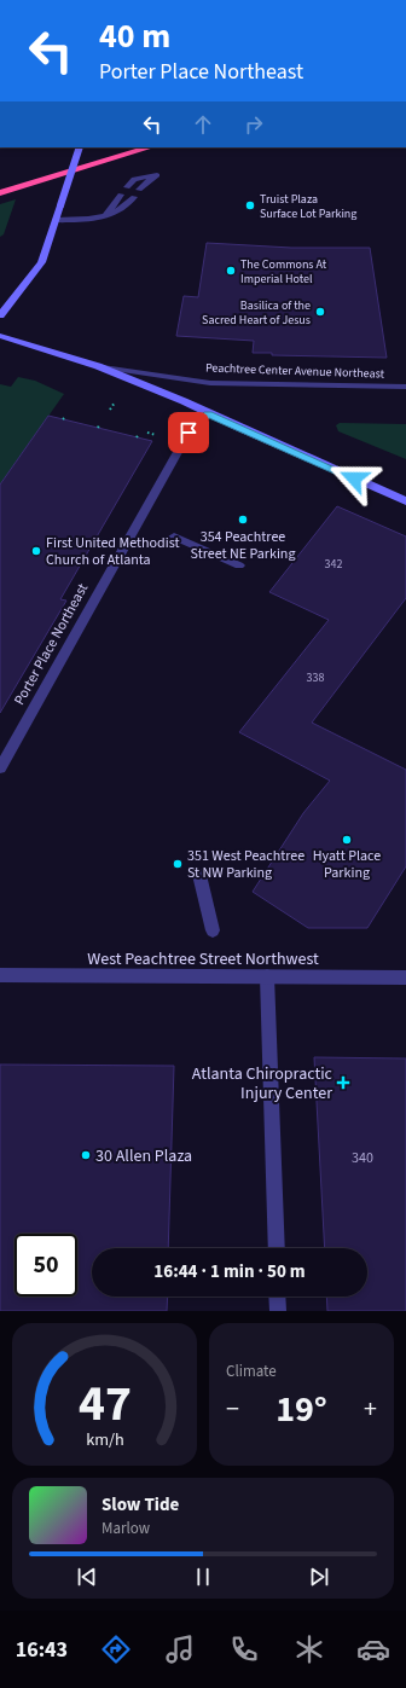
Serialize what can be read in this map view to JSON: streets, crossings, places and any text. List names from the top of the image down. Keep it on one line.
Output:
{"streets":{"street":["Peachtree Center Avenue Northeast","Porter Place Northeast","West Peachtree Street Northwest"]},"places":{"other":["Truist Plaza Surface Lot Parking","The Commons At Imperial Hotel","Basilica of the Sacred Heart of Jesus","354 Peachtree Street NE Parking","First United Methodist Church of Atlanta","Hyatt Place Parking","351 West Peachtree St NW Parking","30 Allen Plaza"],"health":["Atlanta Chiropractic Injury Center"]},"house_numbers":["342","338","340"],"page":{"turn":["40 m","Porter Place Northeast"],"limit":"50","trip":"16:44 · 1 min · 50 m","tile":"Climate","heat":["−","19°","+"],"song":["Slow Tide","Marlow"],"tabs":"16:43","gauge":["47","km/h"]}}
